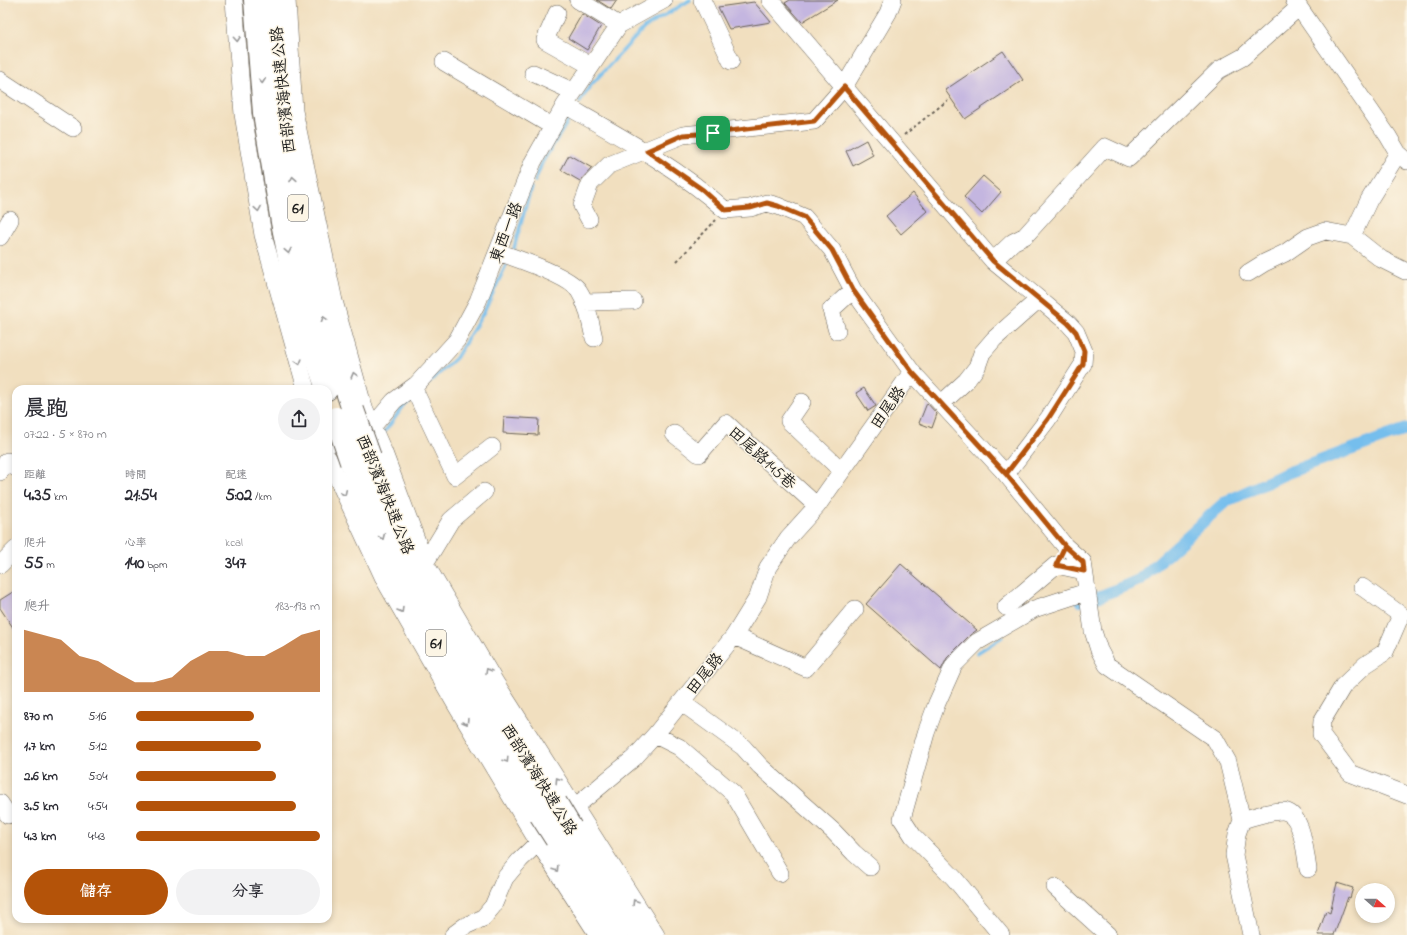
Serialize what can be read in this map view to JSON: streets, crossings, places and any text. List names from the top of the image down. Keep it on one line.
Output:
{"streets":{"highway":["西部濱海快速公路","61"],"street":["東西一路","田尾路","田尾路145巷"]},"crossings":[["西部濱海快速公路","田尾路"],["田尾路","田尾路145巷"]],"north":"right","page":{"heading":["晨跑","07:22 · 5 × 870 m"],"stats":[["距離","4.35 km"],["時間","21:54"],["配速","5:02 /km"],["爬升","55 m"],["心率","140 bpm"],["kcal","347"]],"chart":["爬升","183–193 m"],"list":[{"name":"870 m","note":"5:16"},{"name":"1.7 km","note":"5:12"},{"name":"2.6 km","note":"5:04"},{"name":"3.5 km","note":"4:54"},{"name":"4.3 km","note":"4:43"}],"buttons":["儲存","分享"]}}
